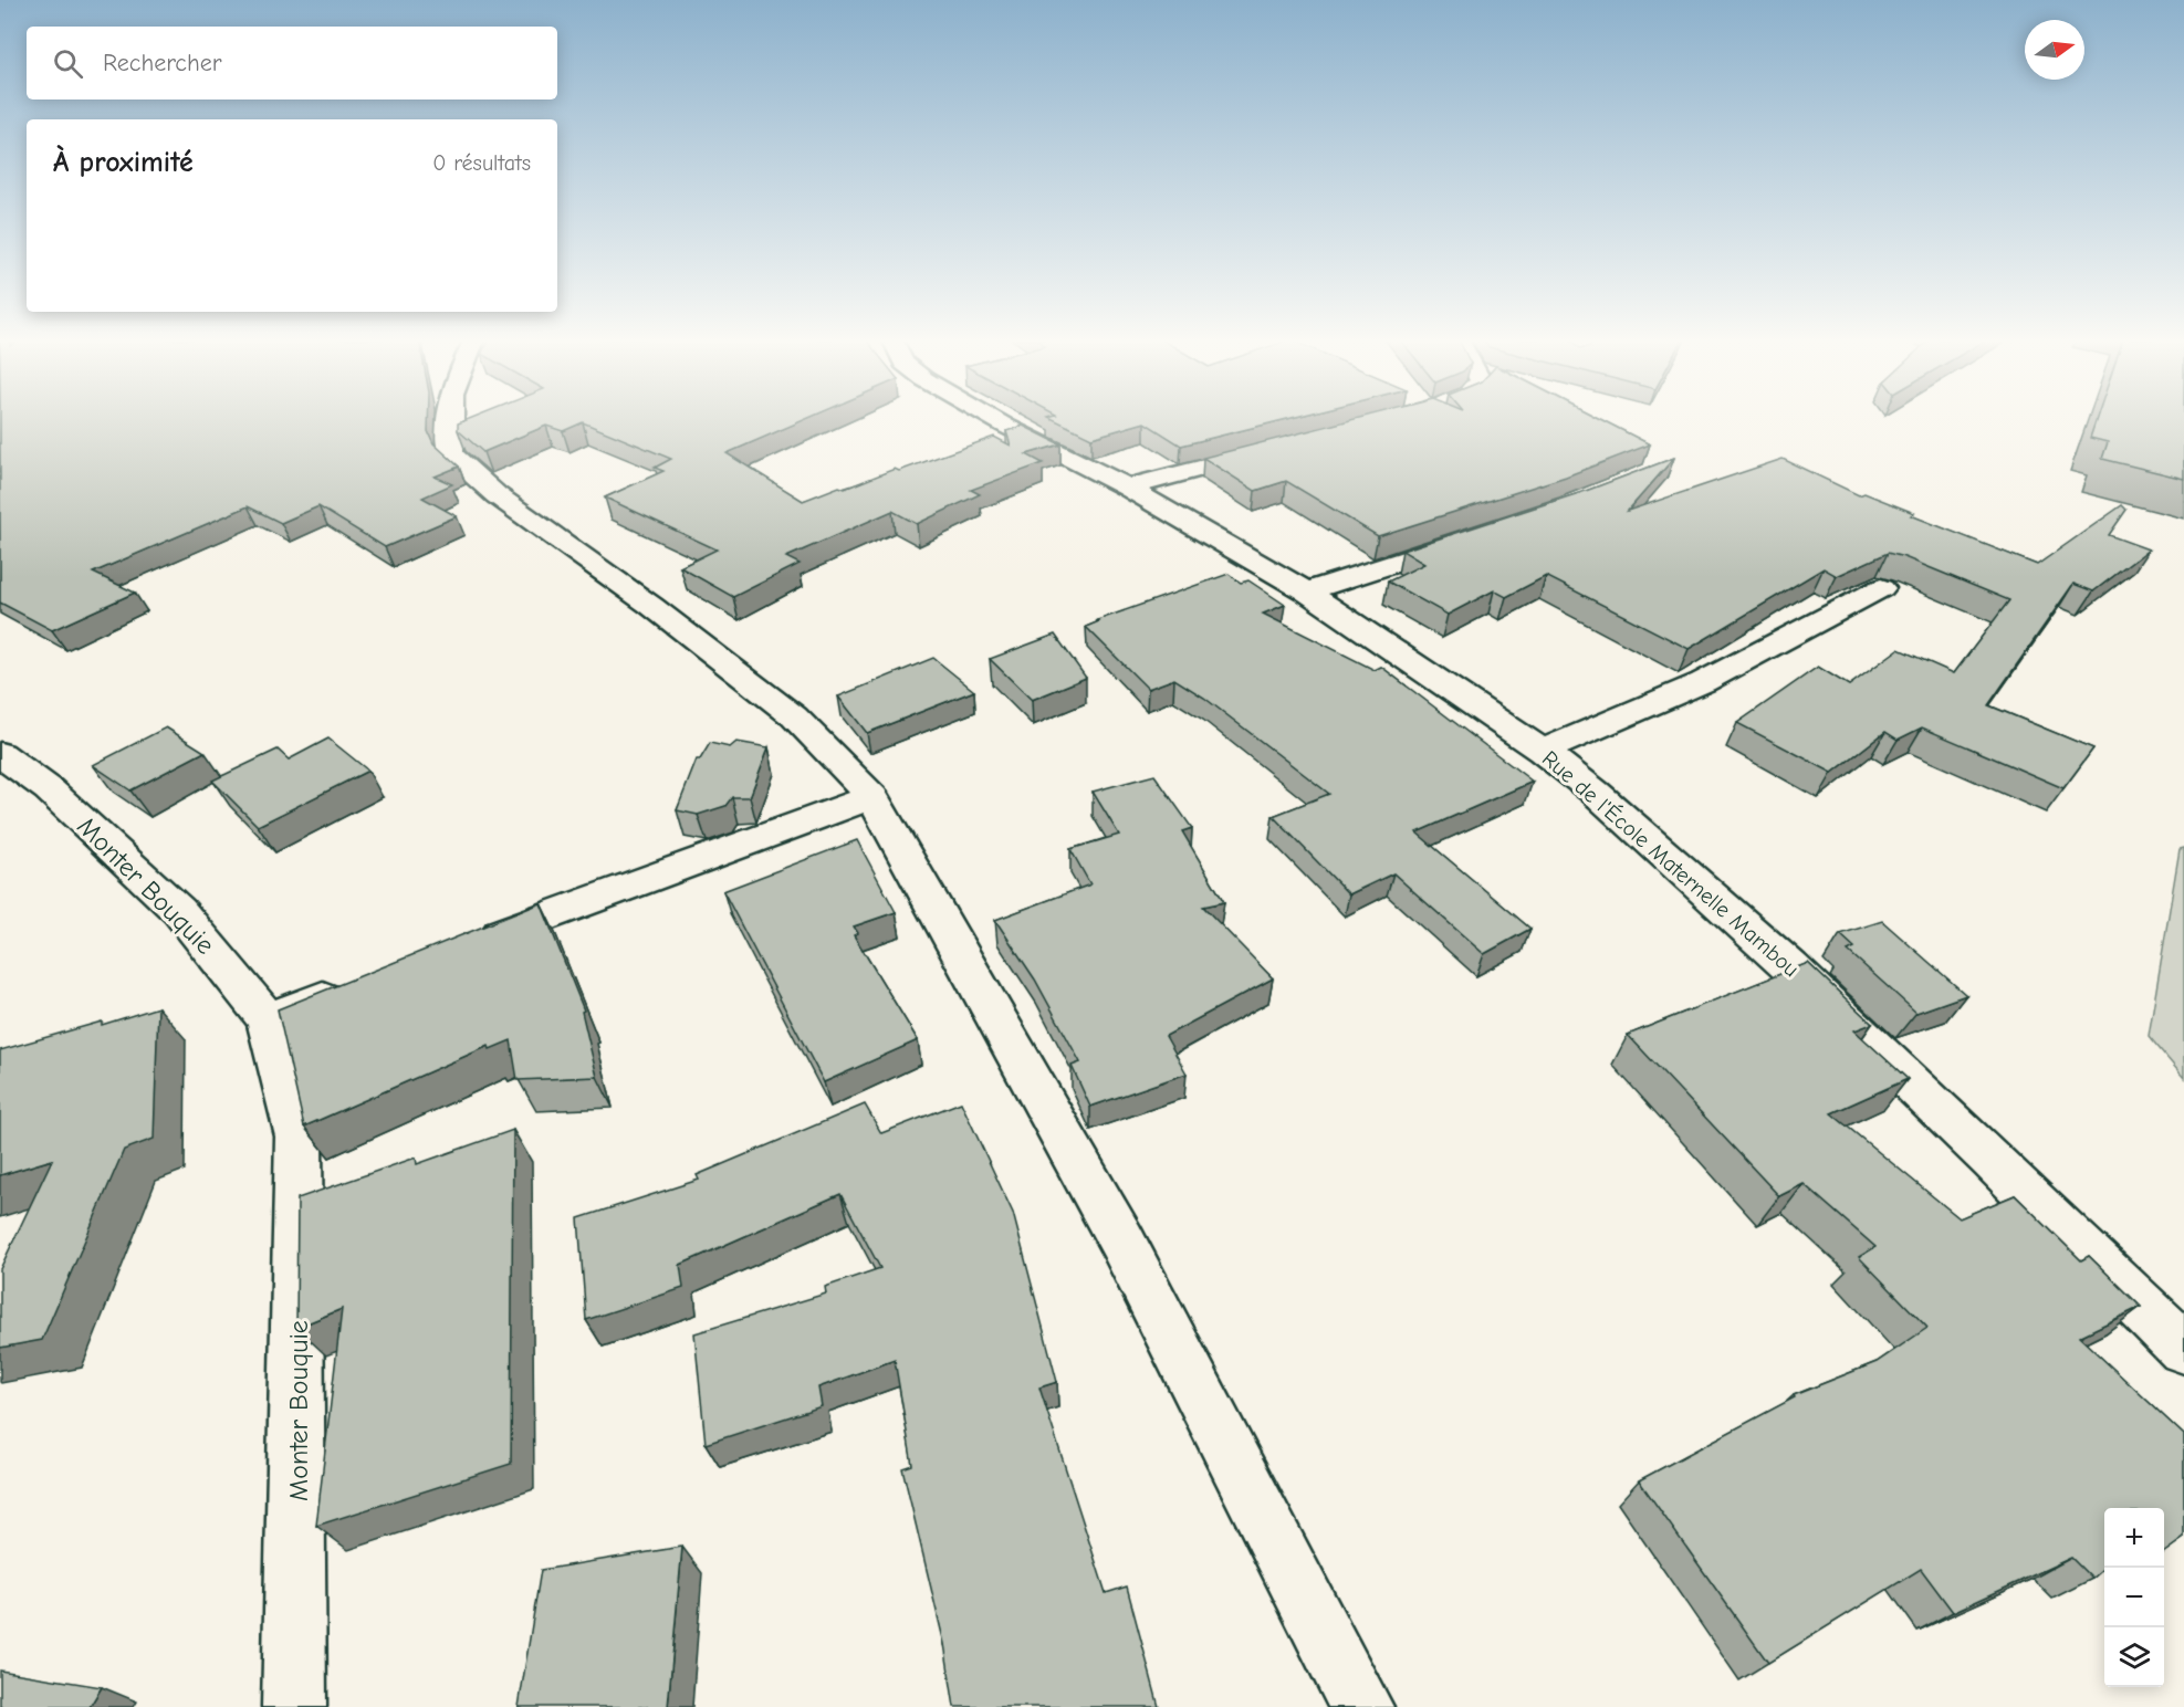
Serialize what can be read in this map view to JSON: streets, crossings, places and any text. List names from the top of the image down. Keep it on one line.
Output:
{"streets":{"street":["Rue de l'École Maternelle Mambou","Monter Bouquie"]},"north":"right","page":{"search":"Rechercher","heading":["À proximité","0 résultats"],"map_buttons":["+","−"]}}
